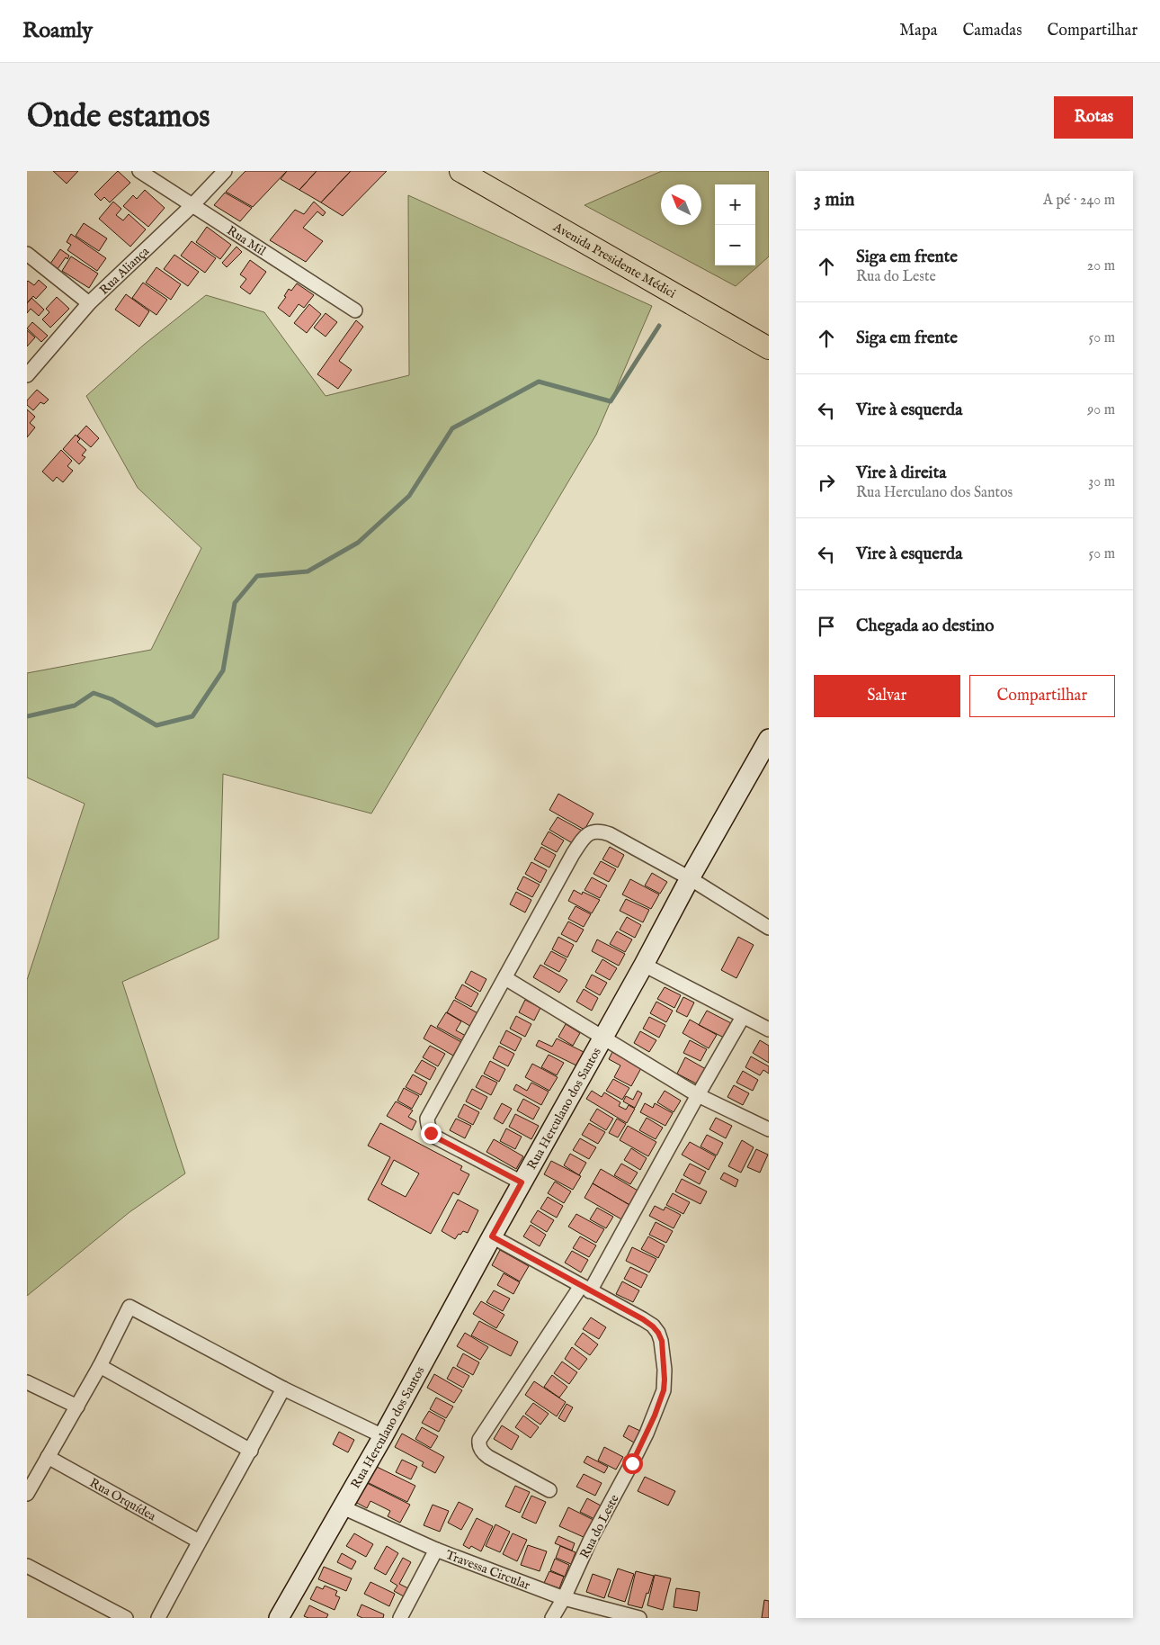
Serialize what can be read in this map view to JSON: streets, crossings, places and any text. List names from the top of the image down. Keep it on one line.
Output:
{"streets":{"main road":["Avenida Presidente Médici"],"street":["Rua Mil","Rua Aliança","Rua Herculano dos Santos","Rua Orquídea","Rua do Leste","Travessa Circular"]},"crossings":[["Rua Mil","Rua Aliança"],["Rua Herculano dos Santos","Rua do Leste"],["Rua Herculano dos Santos","Travessa Circular"],["Rua do Leste","Travessa Circular"]],"north":"top left","page":{"header":"Roamly","nav":["Mapa","Camadas","Compartilhar"],"buttons":["Rotas",["Salvar","Compartilhar"]],"title":"Onde estamos","heading":["3 min","A pé · 240 m"],"map_buttons":["+","−"],"list":[["Siga em frente","Rua do Leste","20 m"],["Siga em frente","50 m"],["Vire à esquerda","90 m"],["Vire à direita","Rua Herculano dos Santos","30 m"],["Vire à esquerda","50 m"],"Chegada ao destino"]}}
